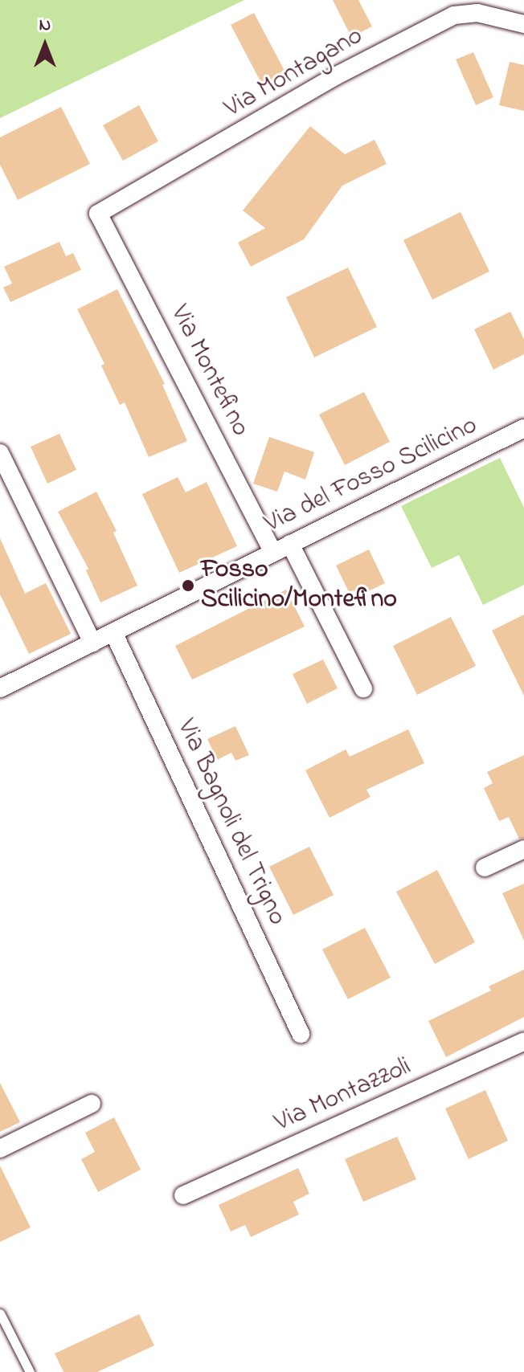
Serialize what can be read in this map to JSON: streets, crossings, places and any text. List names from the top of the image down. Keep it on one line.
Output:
{"streets":{"street":["Via Montagano","Via Montefino","Via del Fosso Scilicino","Via Bagnoli del Trigno","Via Montazzoli"]},"crossings":[["Via Montagano","Via Montefino"],["Via Montefino","Via del Fosso Scilicino"],["Via del Fosso Scilicino","Via Bagnoli del Trigno"]],"places":["Fosso Scilicino/Montefino"],"north":"top"}
